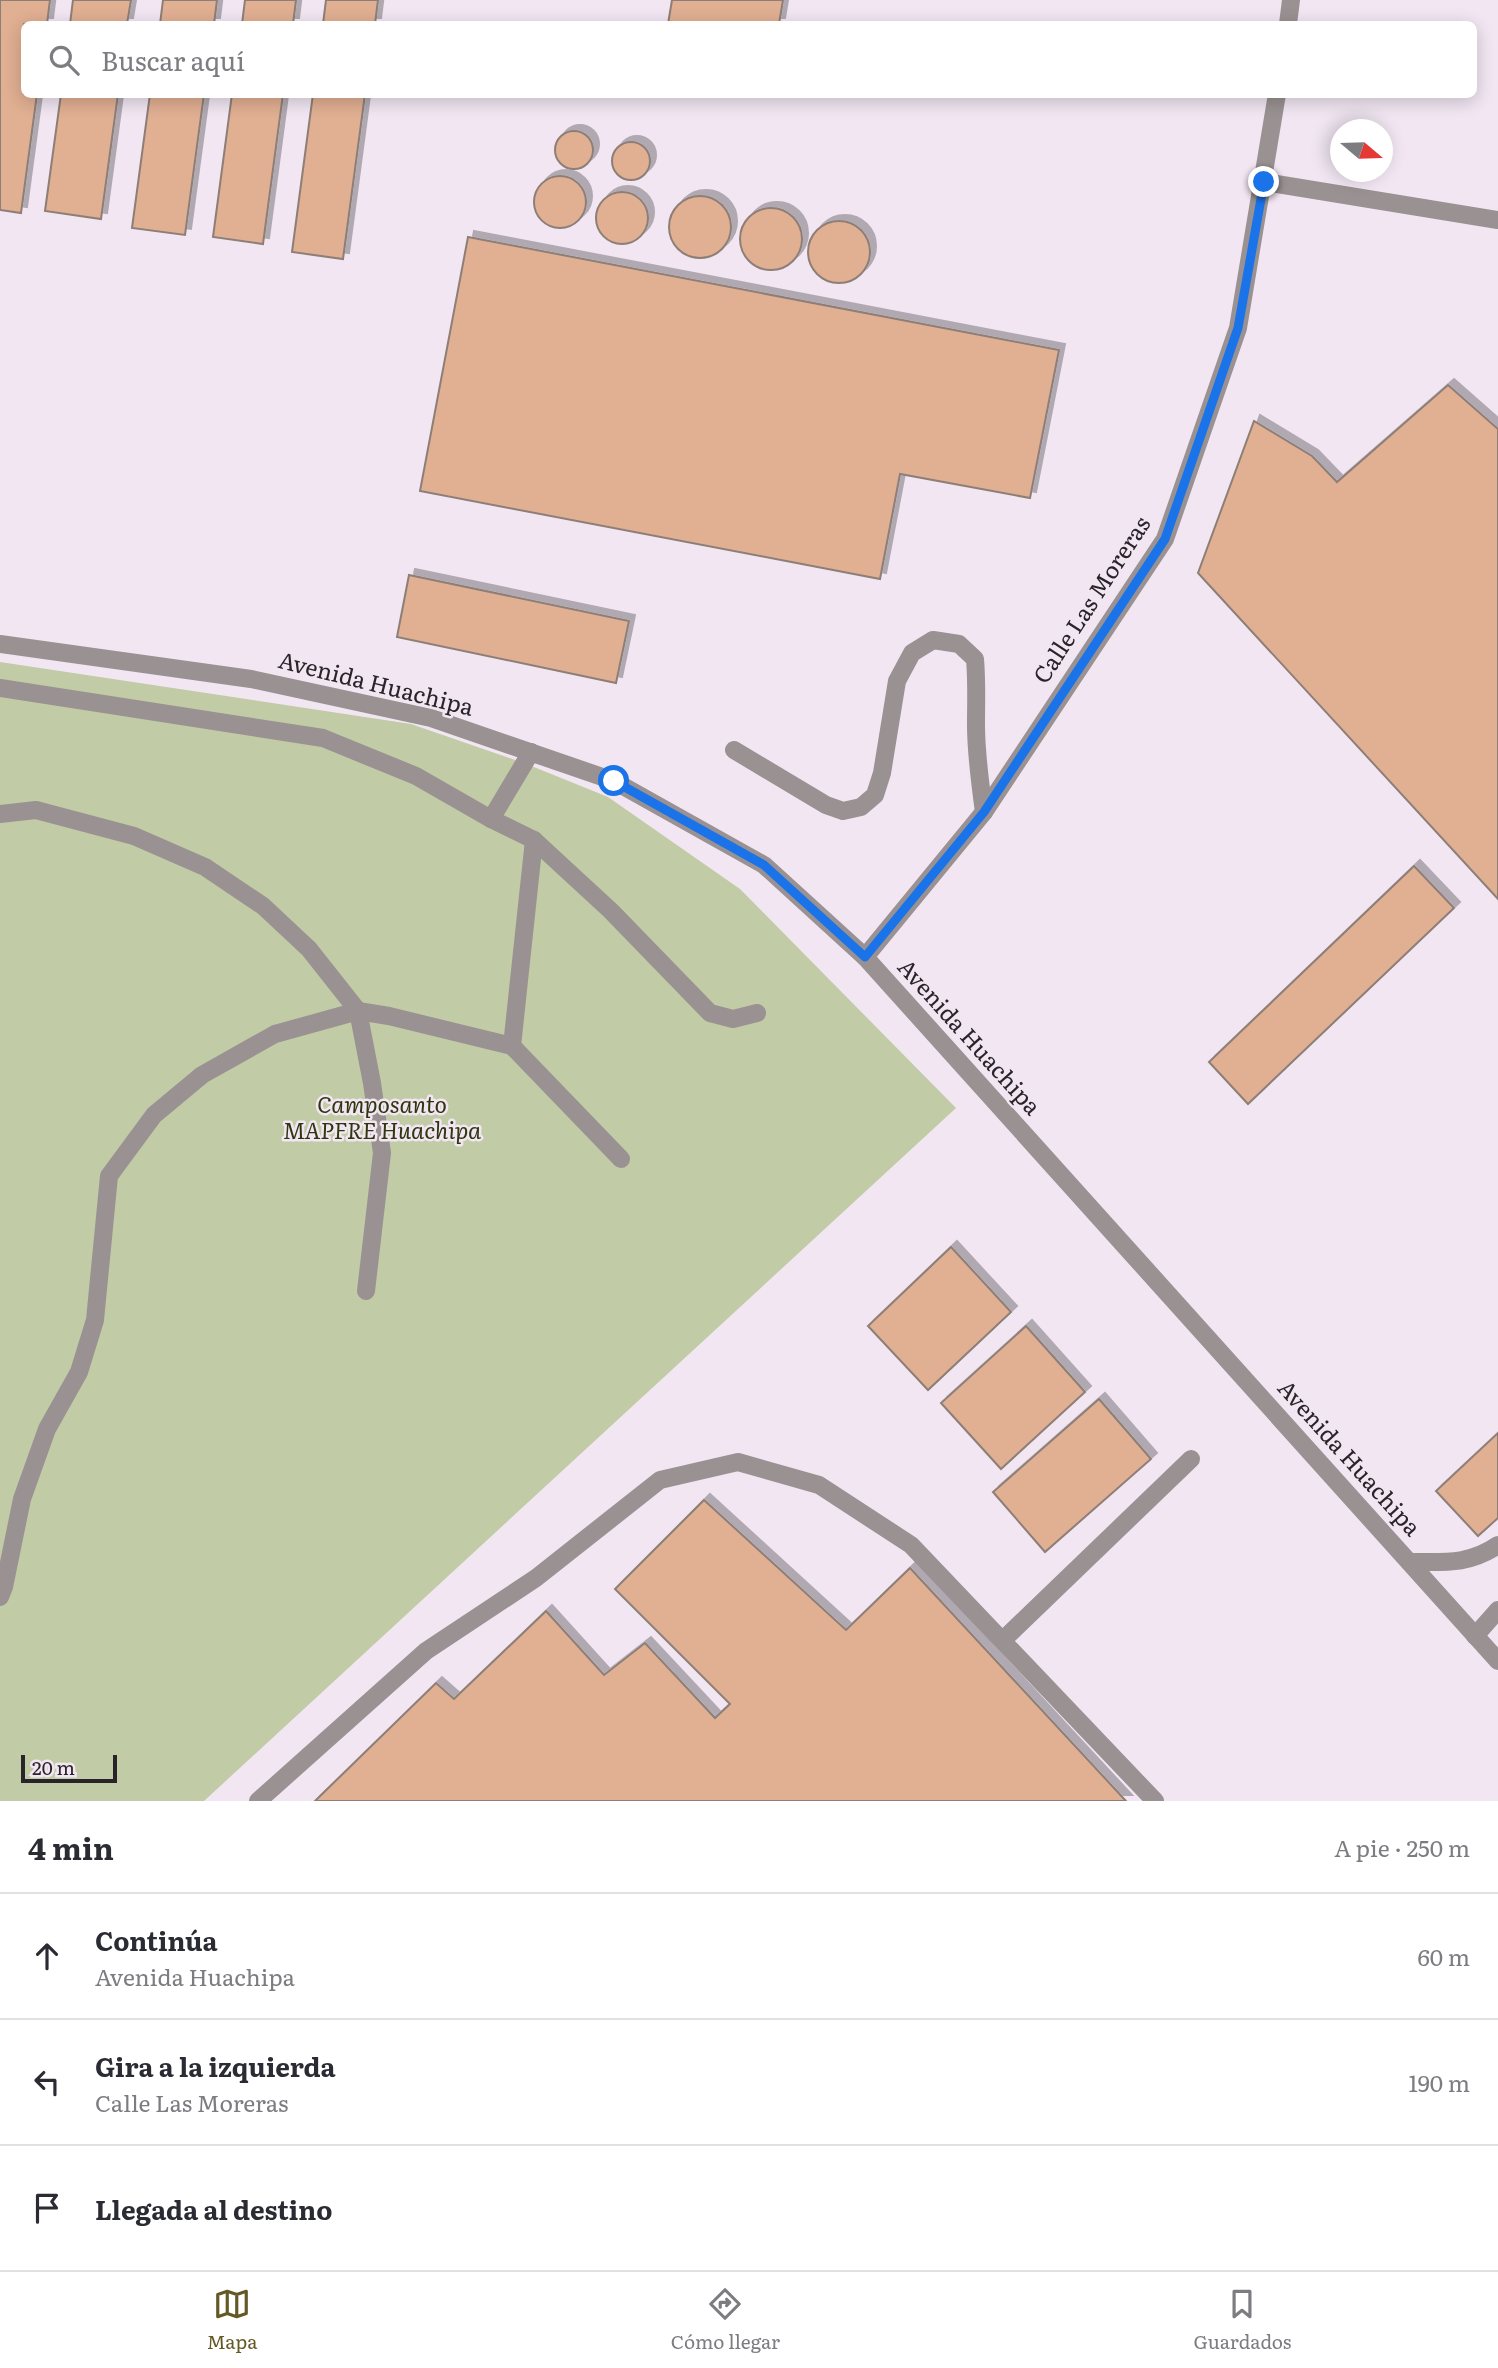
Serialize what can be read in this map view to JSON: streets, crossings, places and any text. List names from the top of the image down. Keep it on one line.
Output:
{"streets":{"street":["Calle Las Moreras","Avenida Huachipa"]},"crossings":[["Calle Las Moreras","Avenida Huachipa"]],"parks":["Camposanto MAPFRE Huachipa"],"scale_bar":"20 m","north":"right","page":{"search":"Buscar aquí","scale":"20 m","heading":["4 min","A pie · 250 m"],"list":[["Continúa","Avenida Huachipa","60 m"],["Gira a la izquierda","Calle Las Moreras","190 m"],"Llegada al destino"],"nav":["Mapa","Cómo llegar","Guardados"]}}
